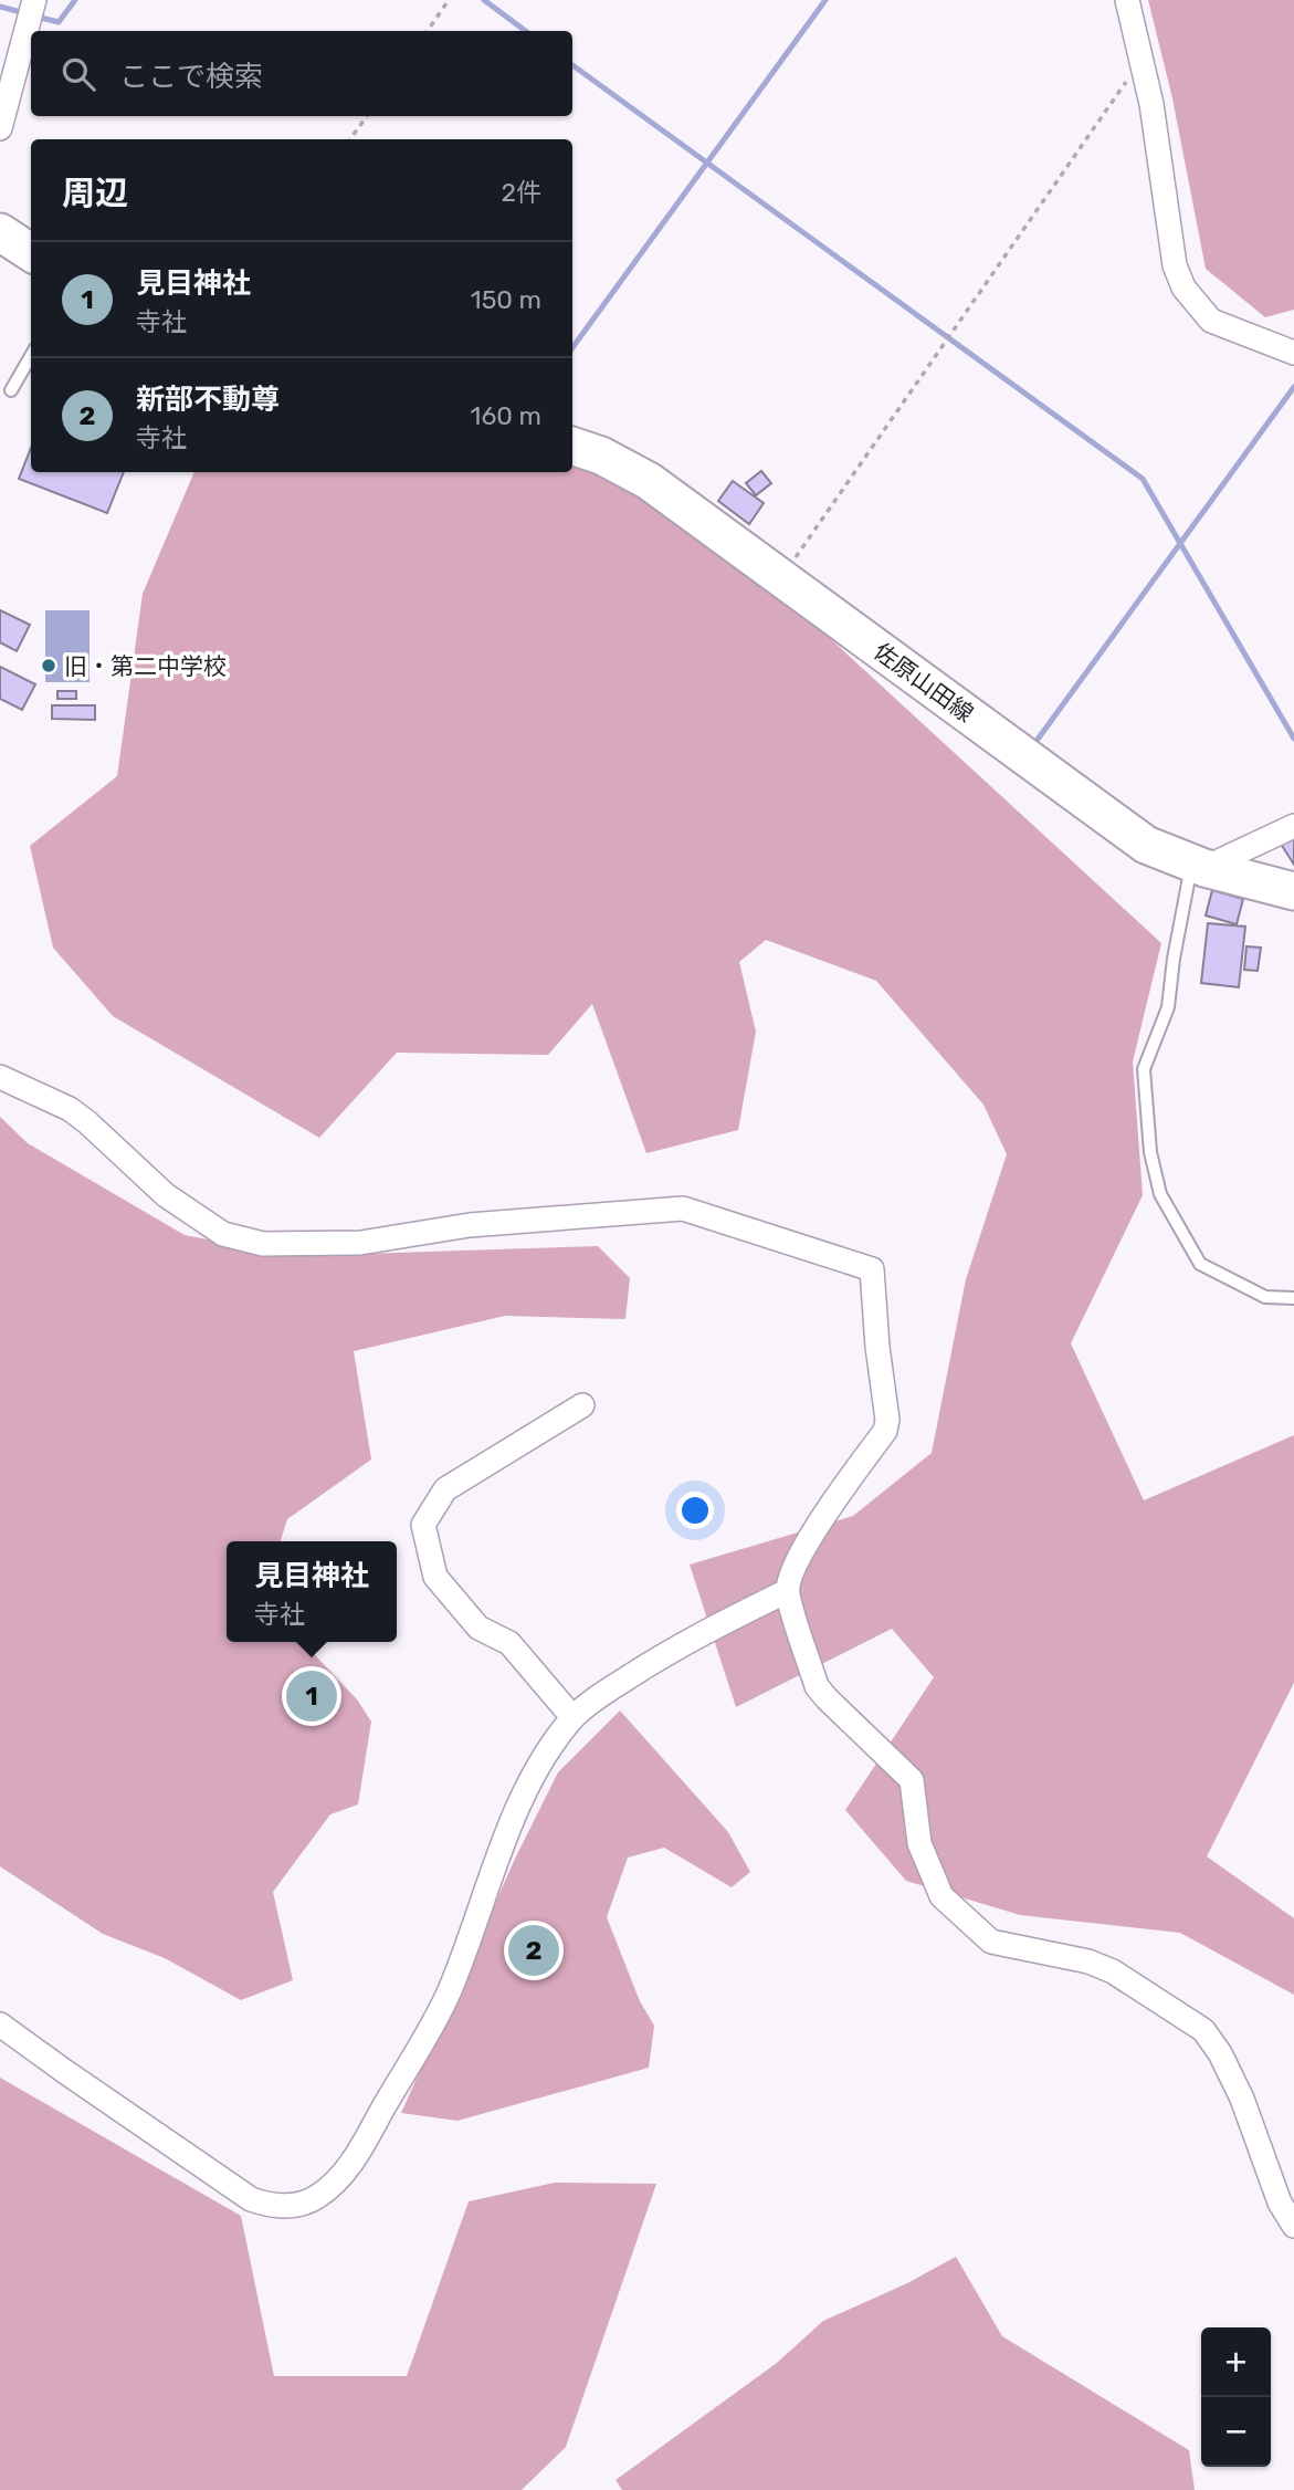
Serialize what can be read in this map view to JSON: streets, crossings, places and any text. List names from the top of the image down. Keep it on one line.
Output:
{"streets":{"main road":["佐原山田線"]},"places":["旧・第二中学校"],"page":{"search":"ここで検索","heading":["周辺","2件"],"list":[{"mark":"1","name":"見目神社","note":"寺社","value":"150 m"},{"mark":"2","name":"新部不動尊","note":"寺社","value":"160 m"}],"popup":["見目神社","寺社"],"pins":["1","2"],"map_buttons":["+","−"]}}
